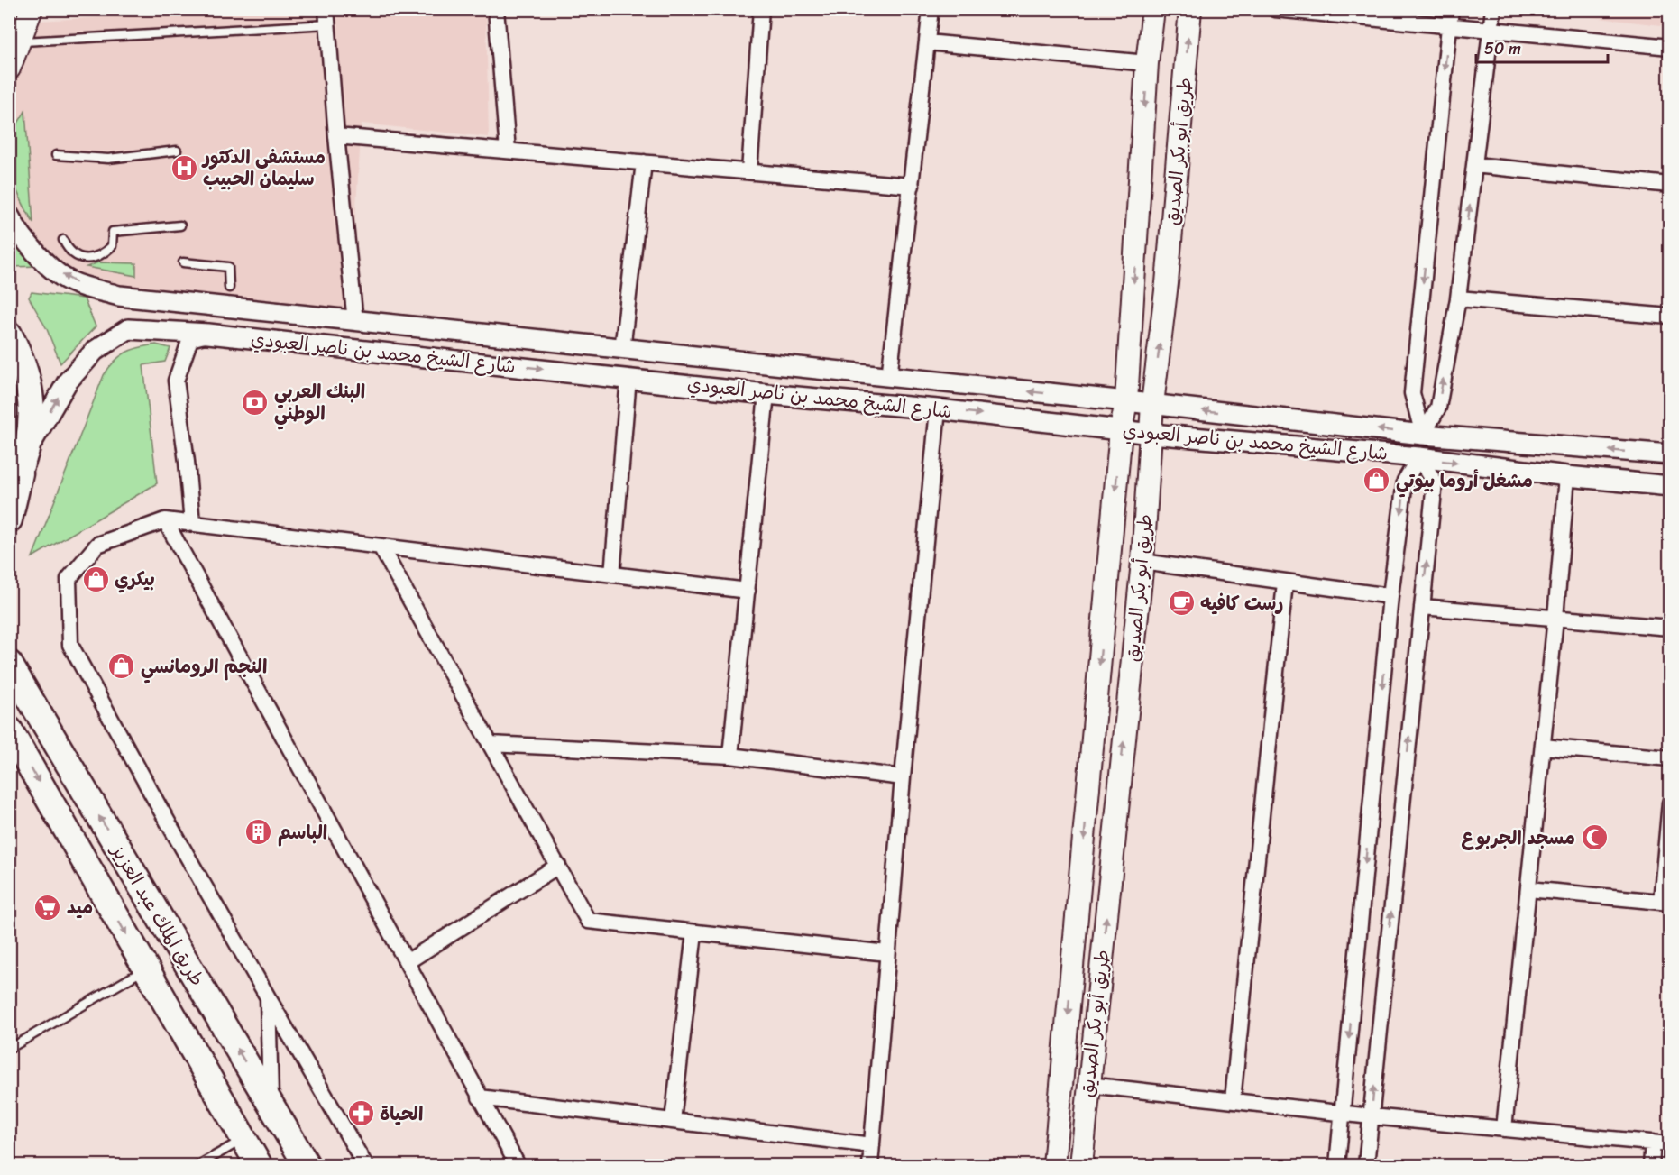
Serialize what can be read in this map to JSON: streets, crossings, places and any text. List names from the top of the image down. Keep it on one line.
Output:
{"streets":{"highway":["طريق الملك عبد العزيز"],"main road":["طريق أبو بكر الصديق"],"street":["شارع الشيخ محمد بن ناصر العبودي"]},"crossings":[["طريق أبو بكر الصديق","شارع الشيخ محمد بن ناصر العبودي"]],"places":{"hospital":["مستشفى الدكتور سليمان الحبيب"],"bank":["البنك العربي الوطني"],"shop":["مشغل أروما بيوتي","بيكري","النجم الرومانسي"],"cafe":["رست كافيه"],"building":["الباسم"],"mosque":["مسجد الجربوع"],"supermarket":["ميد"],"pharmacy":["الحياة"]},"scale_bar":"50 m"}
